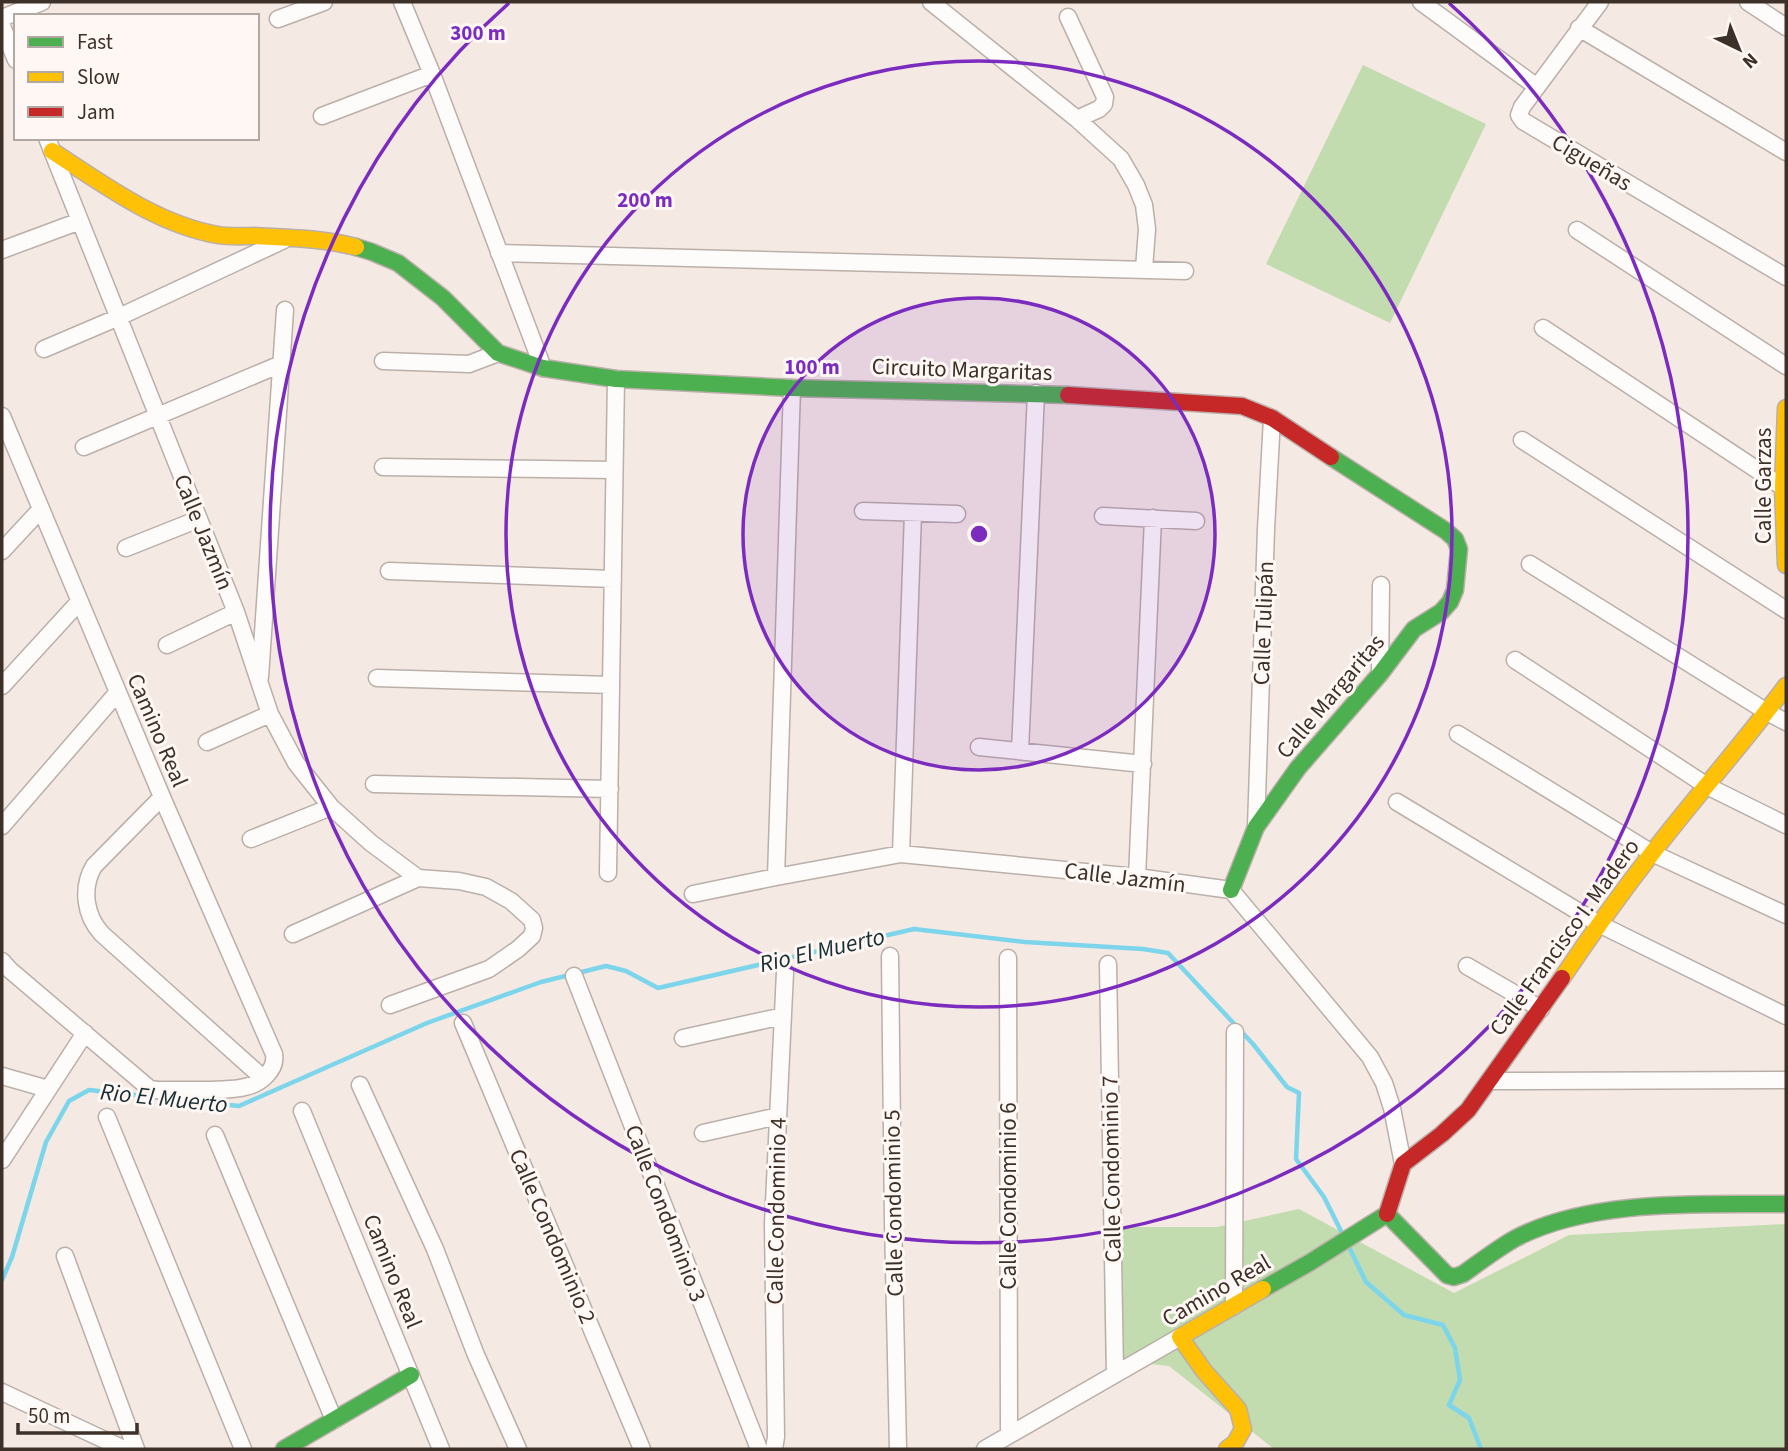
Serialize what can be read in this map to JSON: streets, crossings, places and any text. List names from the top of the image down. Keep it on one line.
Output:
{"streets":{"street":["Cigueñas","Circuito Margaritas","Calle Garzas","Calle Jazmín","Calle Tulipán","Calle Margaritas","Camino Real","Calle Francisco I. Madero","Calle Condominio 7","Calle Condominio 6","Calle Condominio 5","Calle Condominio 4","Calle Condominio 3","Calle Condominio 2"]},"crossings":[["Circuito Margaritas","Calle Tulipán"],["Circuito Margaritas","Calle Margaritas"],["Calle Jazmín","Calle Margaritas"],["Calle Tulipán","Calle Margaritas"],["Camino Real","Calle Condominio 7"],["Camino Real","Calle Condominio 6"]],"water":["Rio El Muerto"],"legend":["Fast","Slow","Jam"],"scale_bar":"50 m","north":"bottom right","rings":["300 m","200 m","100 m"]}
